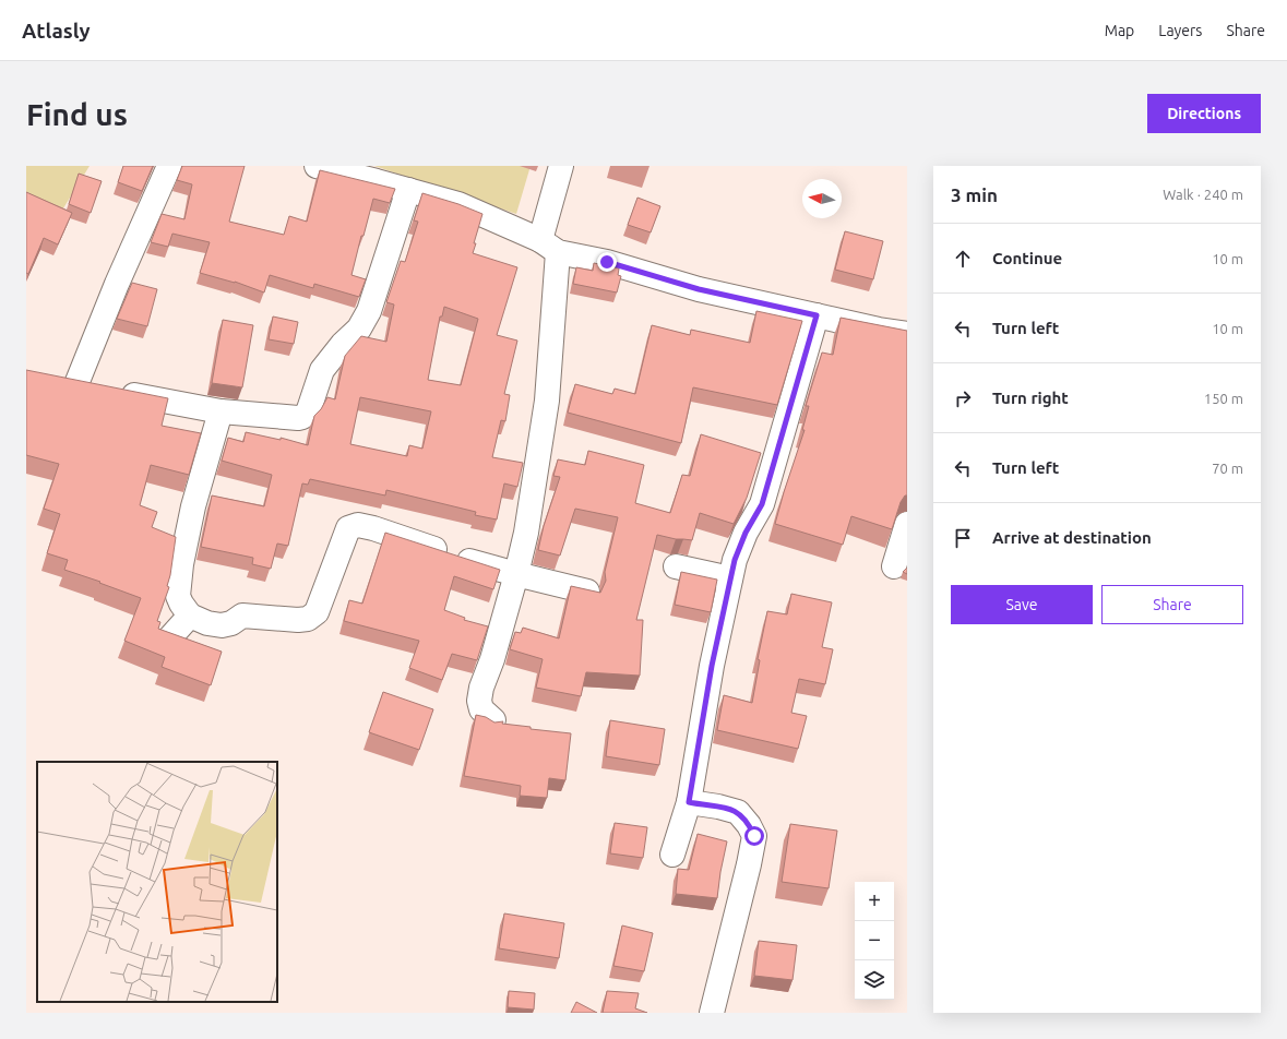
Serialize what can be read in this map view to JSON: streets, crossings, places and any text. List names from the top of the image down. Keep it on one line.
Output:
{"north":"left","page":{"header":"Atlasly","nav":["Map","Layers","Share"],"buttons":["Directions",["Save","Share"]],"title":"Find us","heading":["3 min","Walk · 240 m"],"list":[["Continue","10 m"],["Turn left","10 m"],["Turn right","150 m"],["Turn left","70 m"],"Arrive at destination"],"map_buttons":["+","−"]}}
